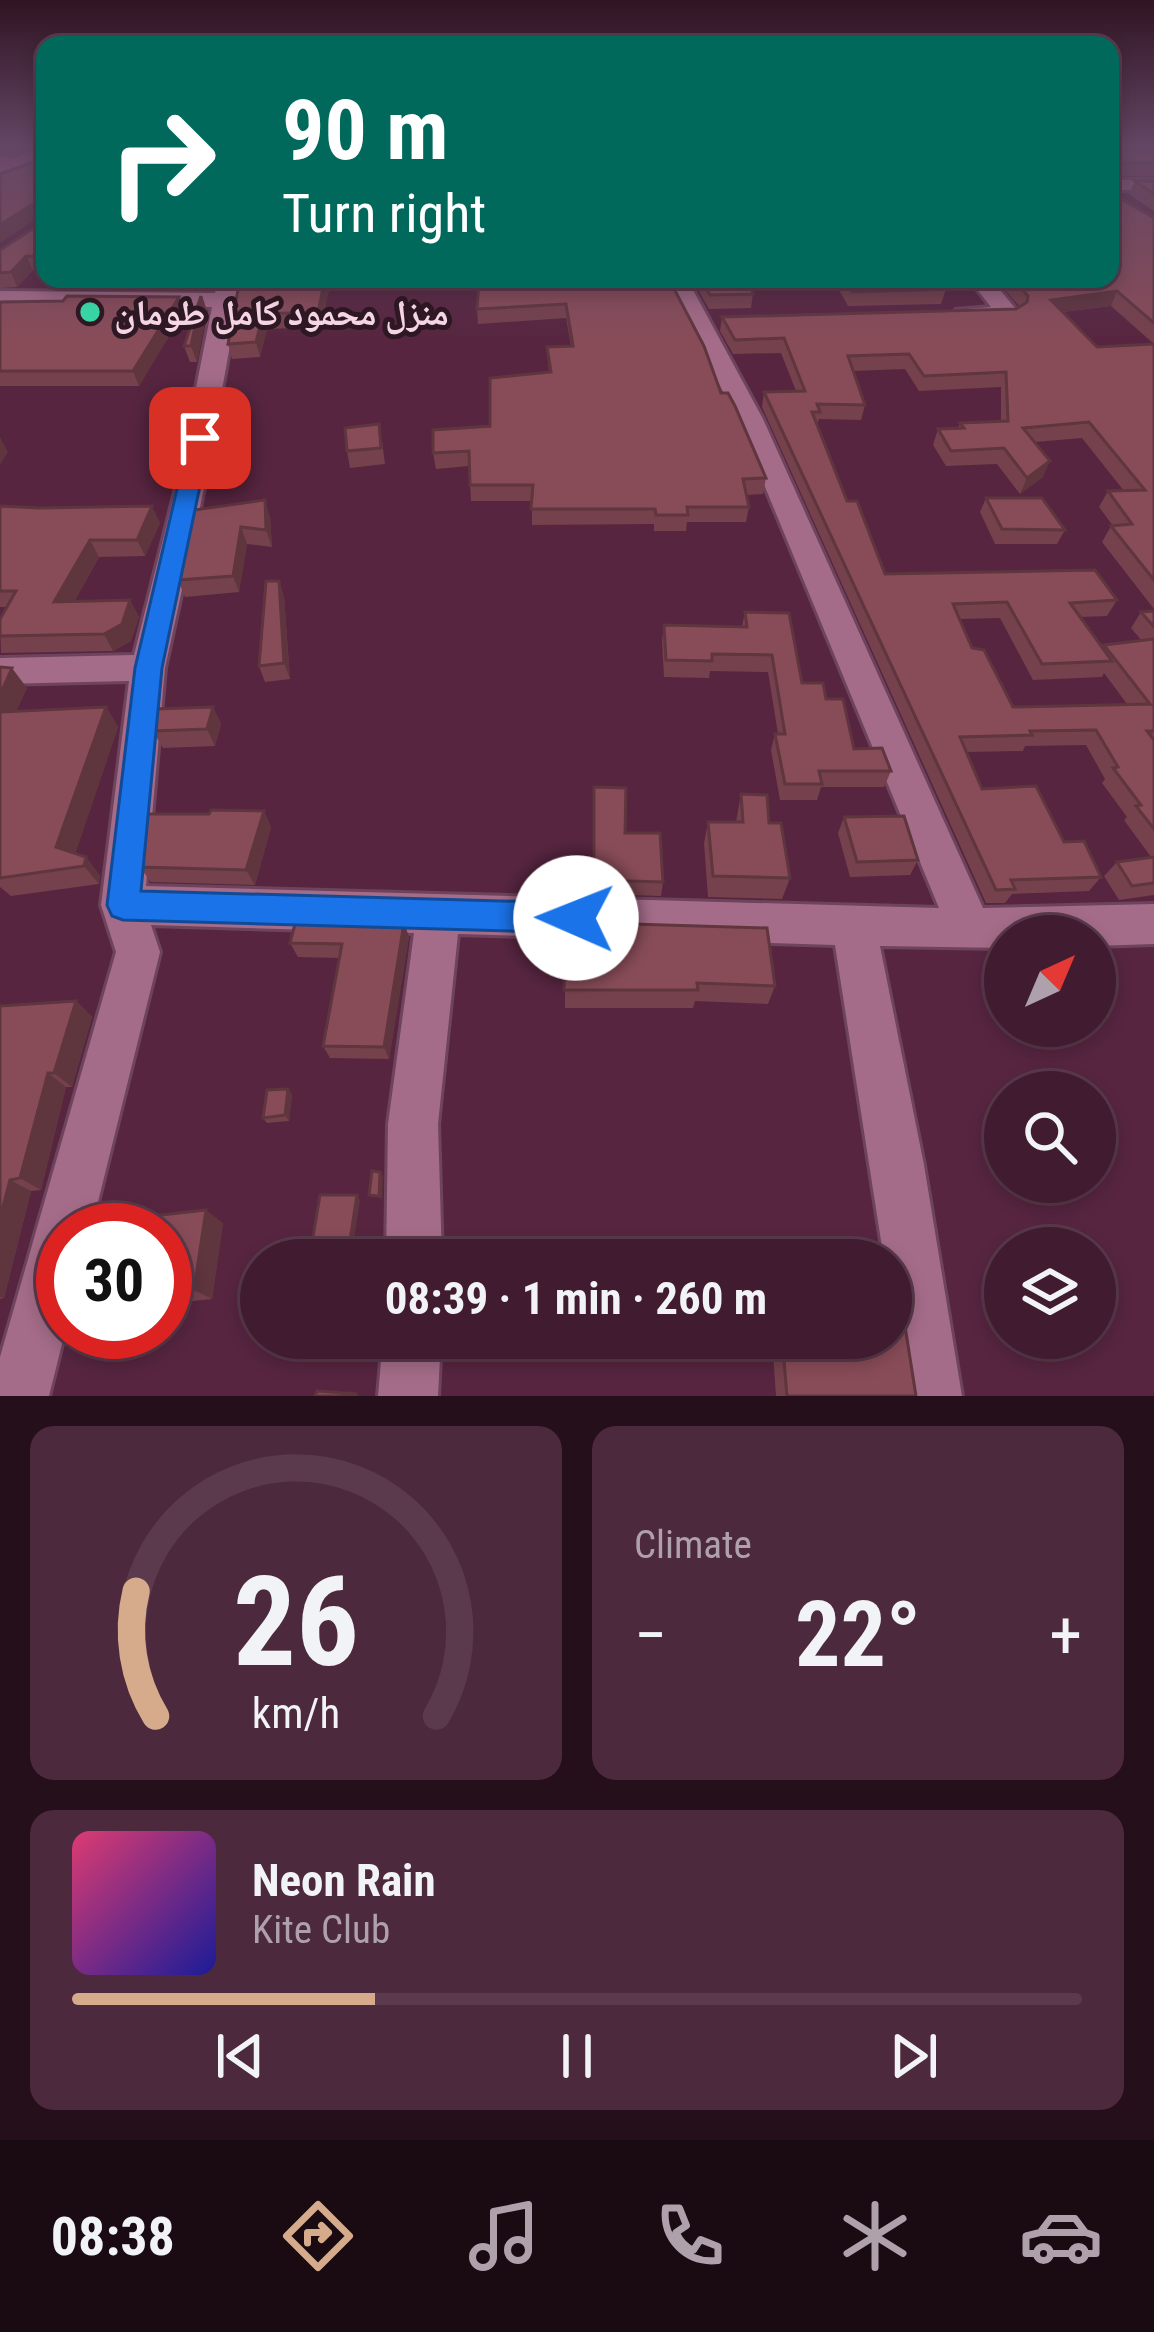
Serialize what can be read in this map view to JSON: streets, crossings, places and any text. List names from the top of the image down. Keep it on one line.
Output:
{"places":["منزل محمود كامل طومان"],"north":"top right","page":{"turn":["90 m","Turn right"],"limit":"30","trip":"08:39 · 1 min · 260 m","tile":"Climate","heat":["−","22°","+"],"song":["Neon Rain","Kite Club"],"tabs":"08:38","gauge":["26","km/h"]}}
